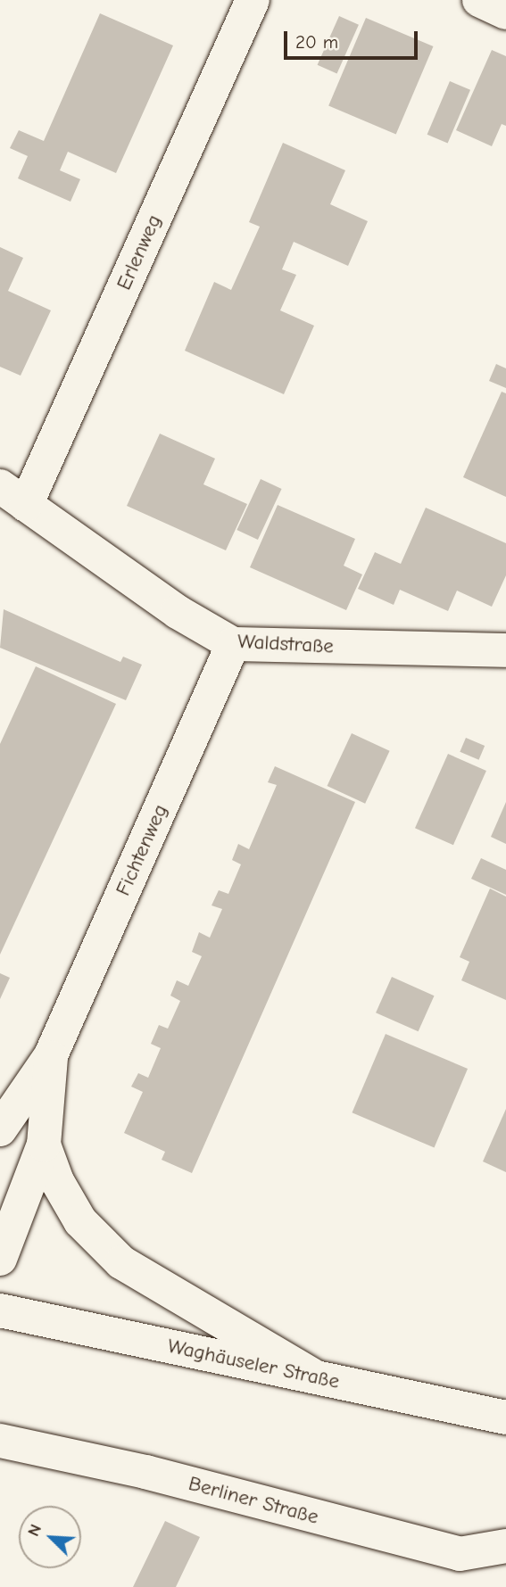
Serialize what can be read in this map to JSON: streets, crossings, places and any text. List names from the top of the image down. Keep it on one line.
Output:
{"streets":{"street":["Erlenweg","Waldstraße","Fichtenweg","Waghäuseler Straße","Berliner Straße"]},"crossings":[["Erlenweg","Waldstraße"],["Waldstraße","Fichtenweg"],["Fichtenweg","Waghäuseler Straße"]],"scale_bar":"20 m","north":"top left"}
